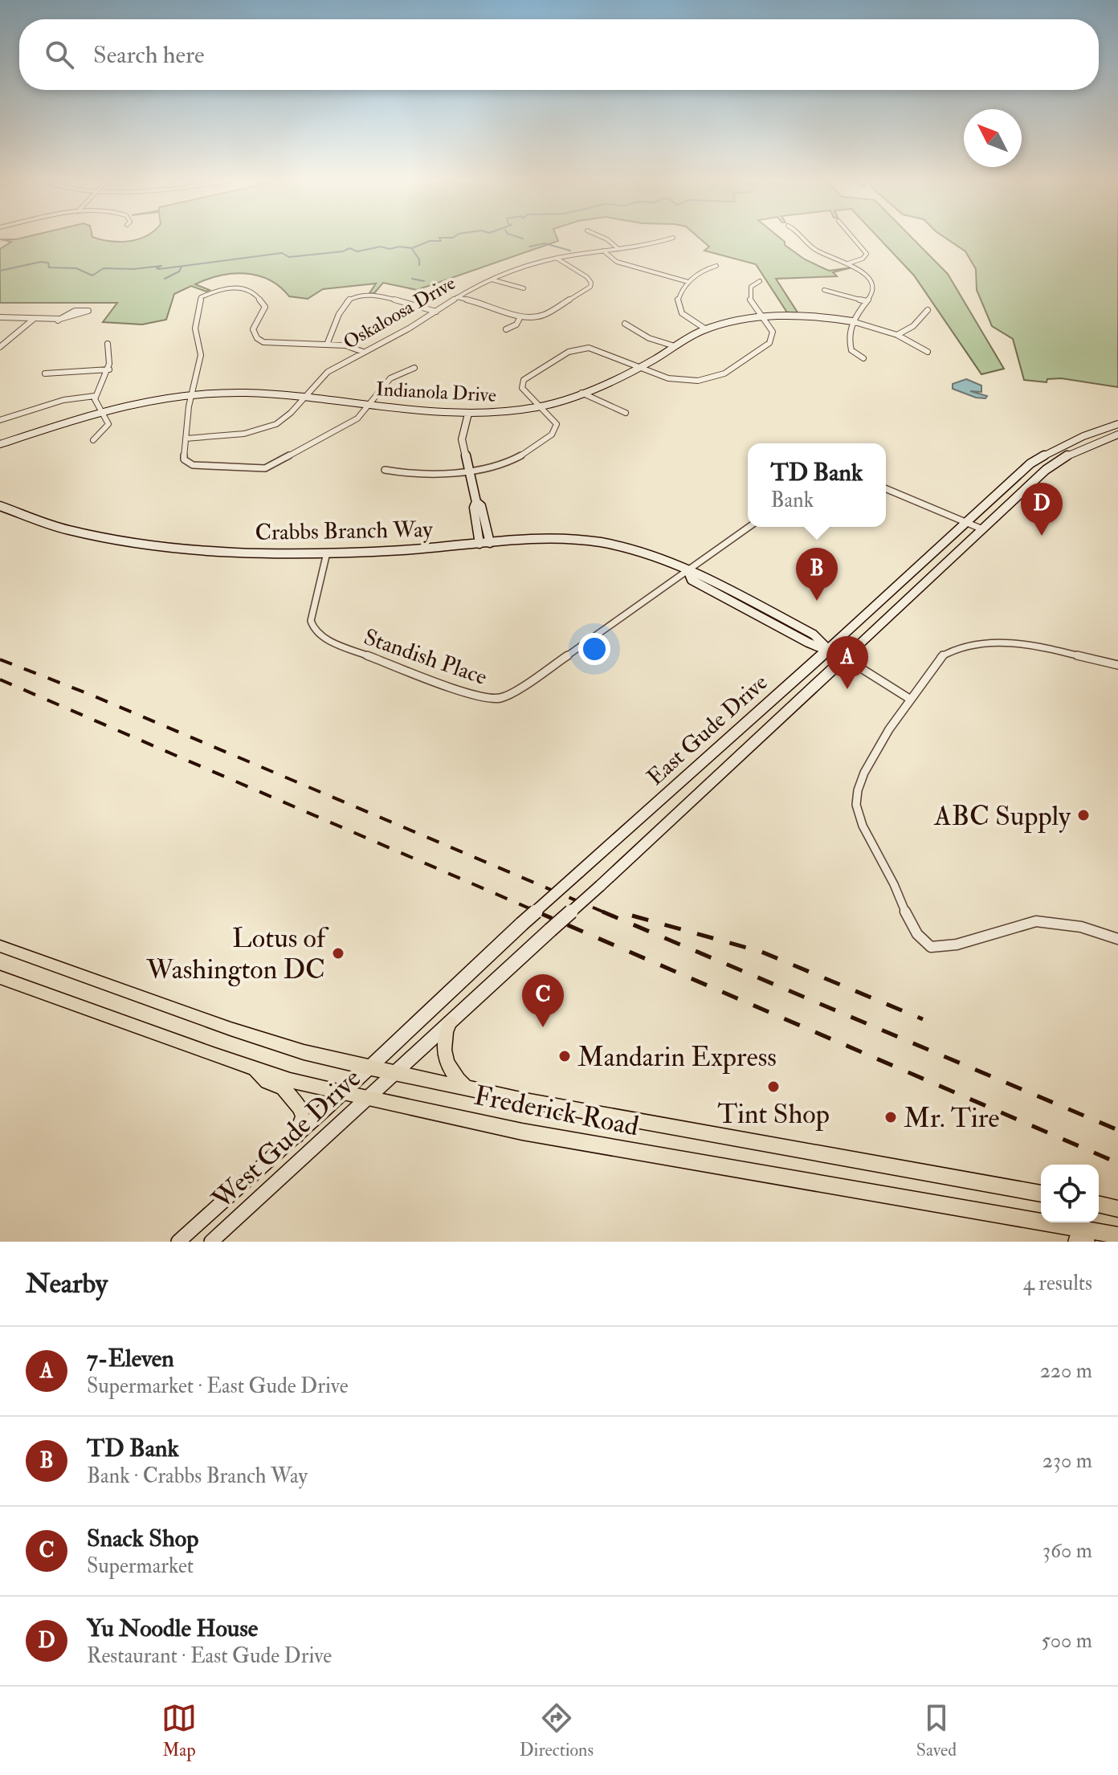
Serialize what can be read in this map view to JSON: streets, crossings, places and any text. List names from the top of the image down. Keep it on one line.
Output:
{"streets":{"main road":["Frederick Road"],"street":["Oskaloosa Drive","Indianola Drive","Crabbs Branch Way","Standish Place","East Gude Drive","West Gude Drive"]},"crossings":[["Oskaloosa Drive","Indianola Drive"],["Crabbs Branch Way","Standish Place"],["Crabbs Branch Way","East Gude Drive"],["East Gude Drive","Frederick Road"],["East Gude Drive","West Gude Drive"],["Frederick Road","West Gude Drive"]],"places":["ABC Supply","Lotus of Washington DC","Mandarin Express","Tint Shop","Mr. Tire"],"north":"top left","page":{"search":"Search here","popup":["TD Bank","Bank"],"pins":["D","B","A","C"],"heading":["Nearby","4 results"],"list":[{"mark":"A","name":"7-Eleven","note":"Supermarket · East Gude Drive","value":"220 m"},{"mark":"B","name":"TD Bank","note":"Bank · Crabbs Branch Way","value":"230 m"},{"mark":"C","name":"Snack Shop","note":"Supermarket","value":"360 m"},{"mark":"D","name":"Yu Noodle House","note":"Restaurant · East Gude Drive","value":"500 m"}],"nav":["Map","Directions","Saved"]}}
